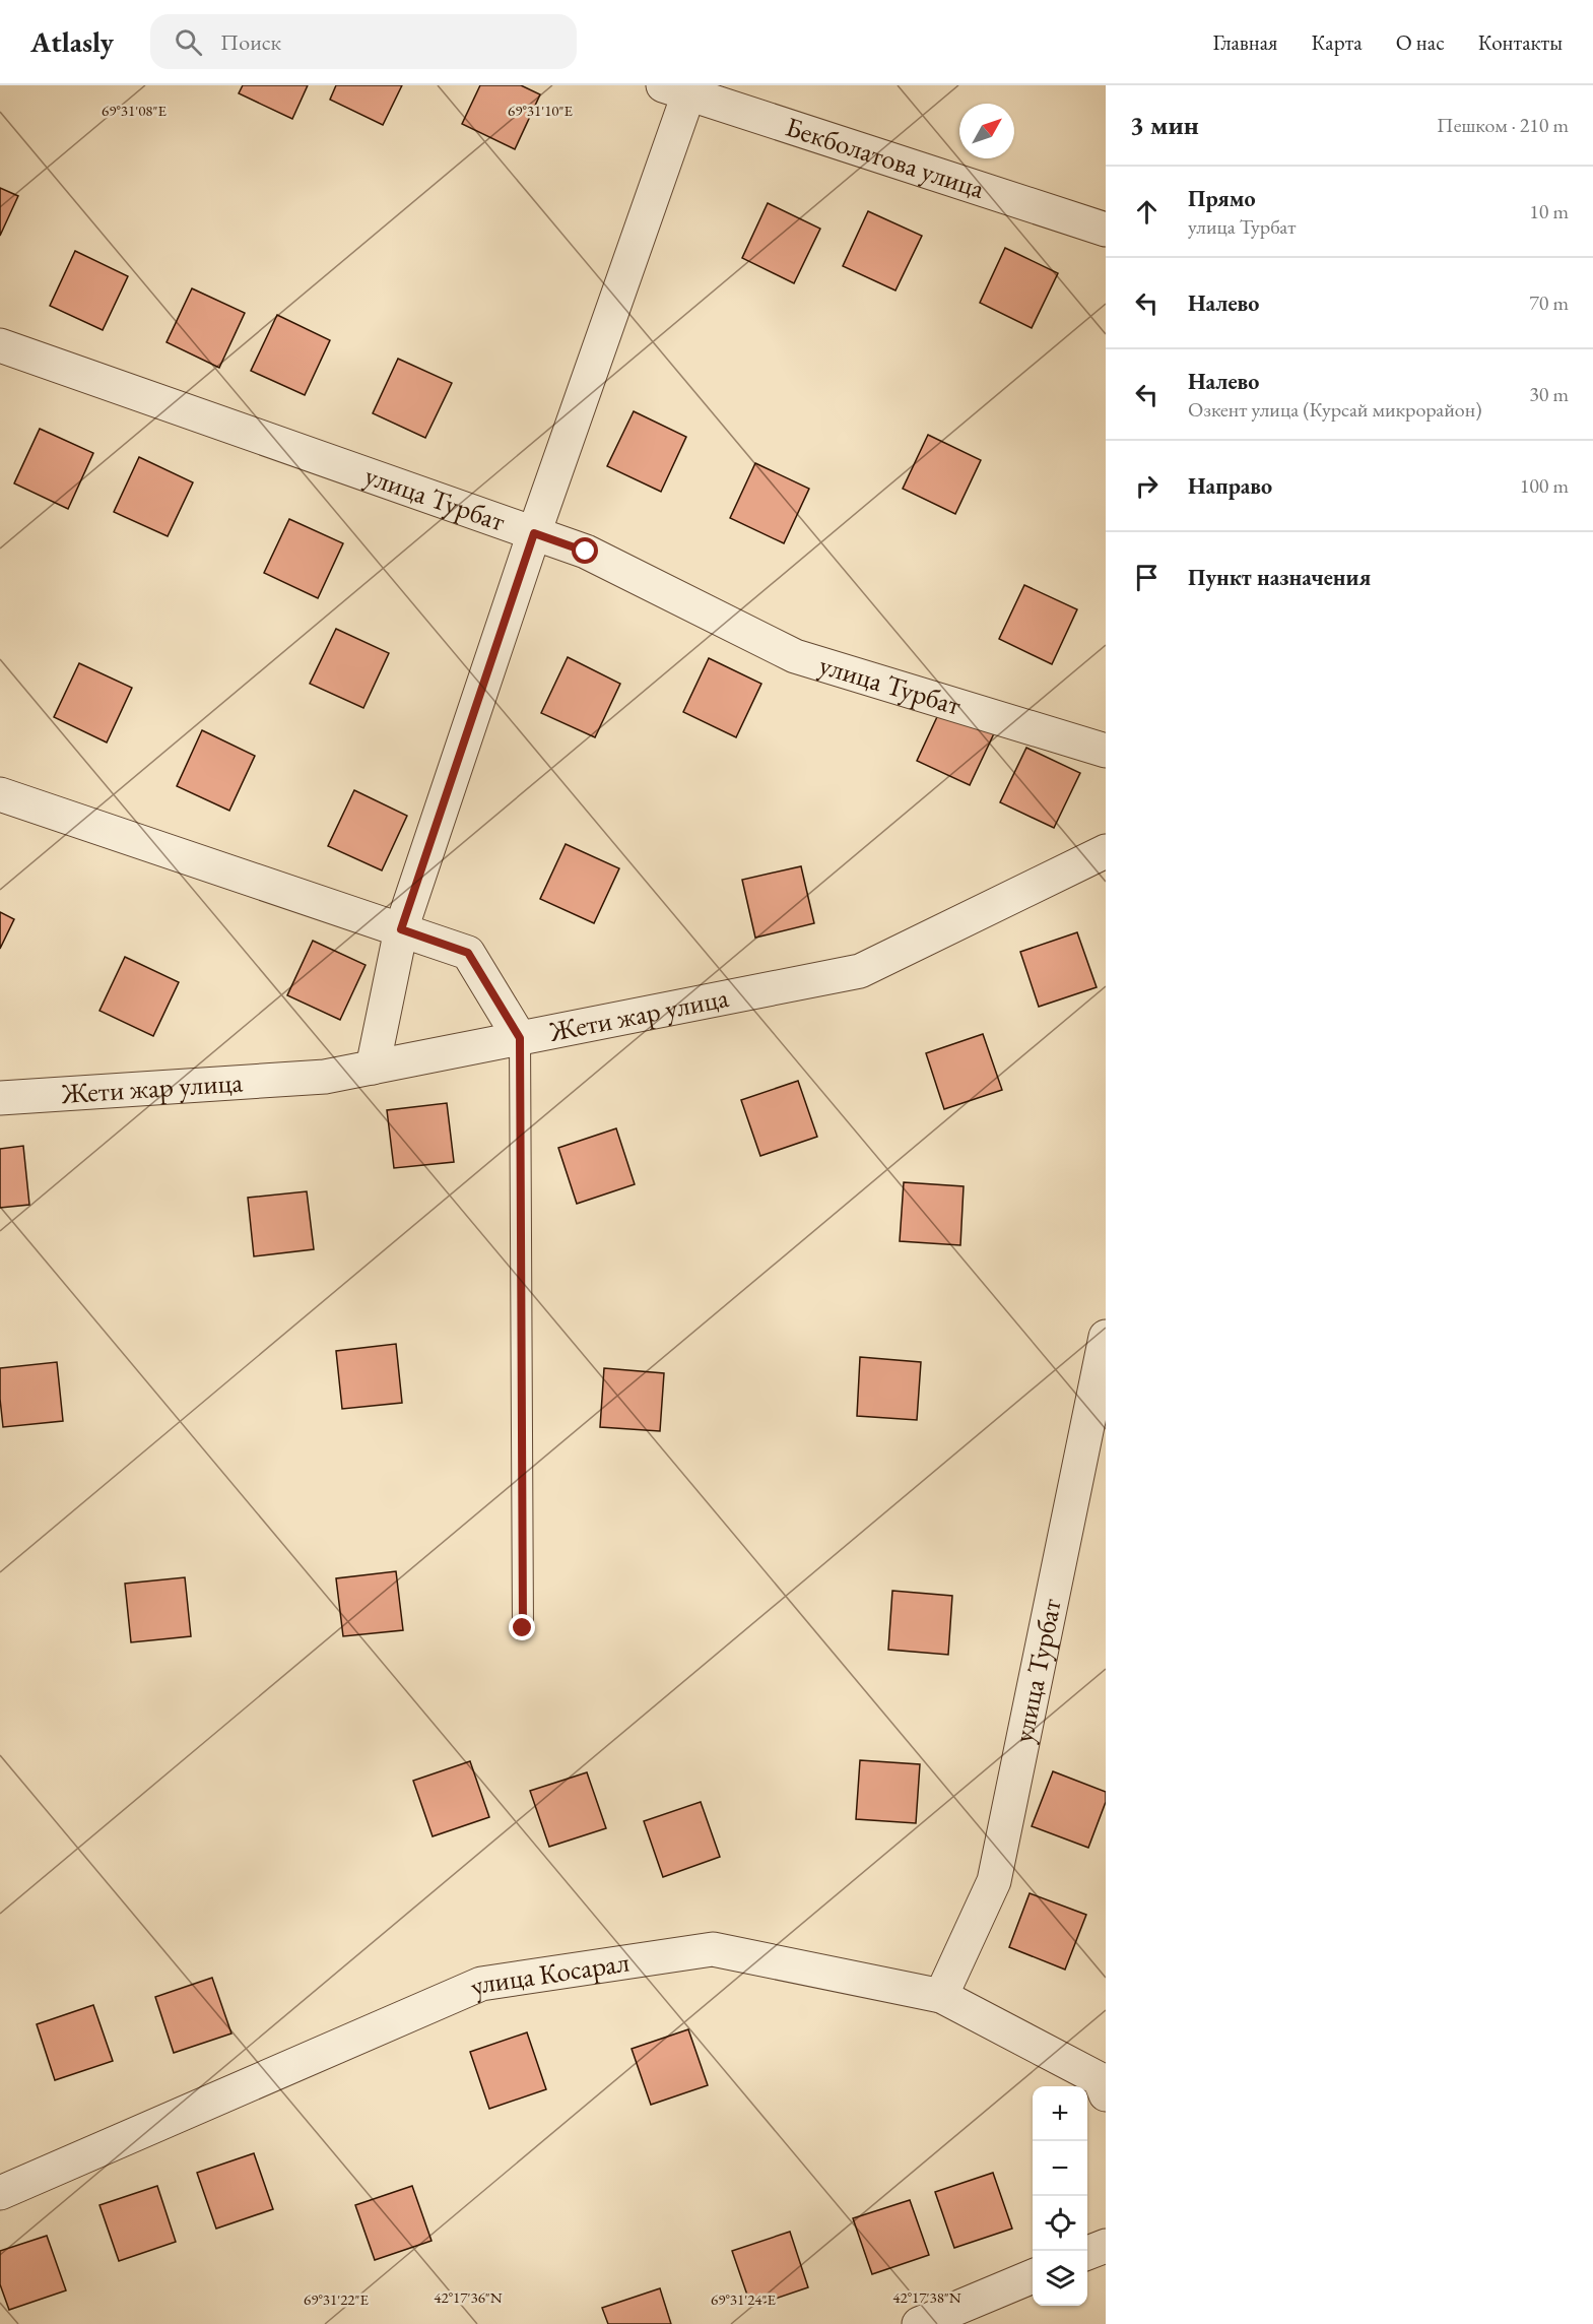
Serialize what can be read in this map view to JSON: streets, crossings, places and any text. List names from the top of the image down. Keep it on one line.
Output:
{"streets":{"street":["Бекболатова улица","улица Турбат","Жети жар улица","улица Косарал"]},"crossings":[["улица Турбат","улица Косарал"]],"north":"top right","page":{"header":"Atlasly","search":"Поиск","nav":["Главная","Карта","О нас","Контакты"],"heading":["3 мин","Пешком · 210 m"],"list":[["Прямо","улица Турбат","10 m"],["Налево","70 m"],["Налево","Озкент улица (Курсай микрорайон)","30 m"],["Направо","100 m"],"Пункт назначения"],"map_buttons":["+","−"]},"coordinates":["69°31'08\"E","69°31'10\"E","42°17'36\"N","42°17'38\"N","69°31'22\"E","69°31'24\"E"]}
